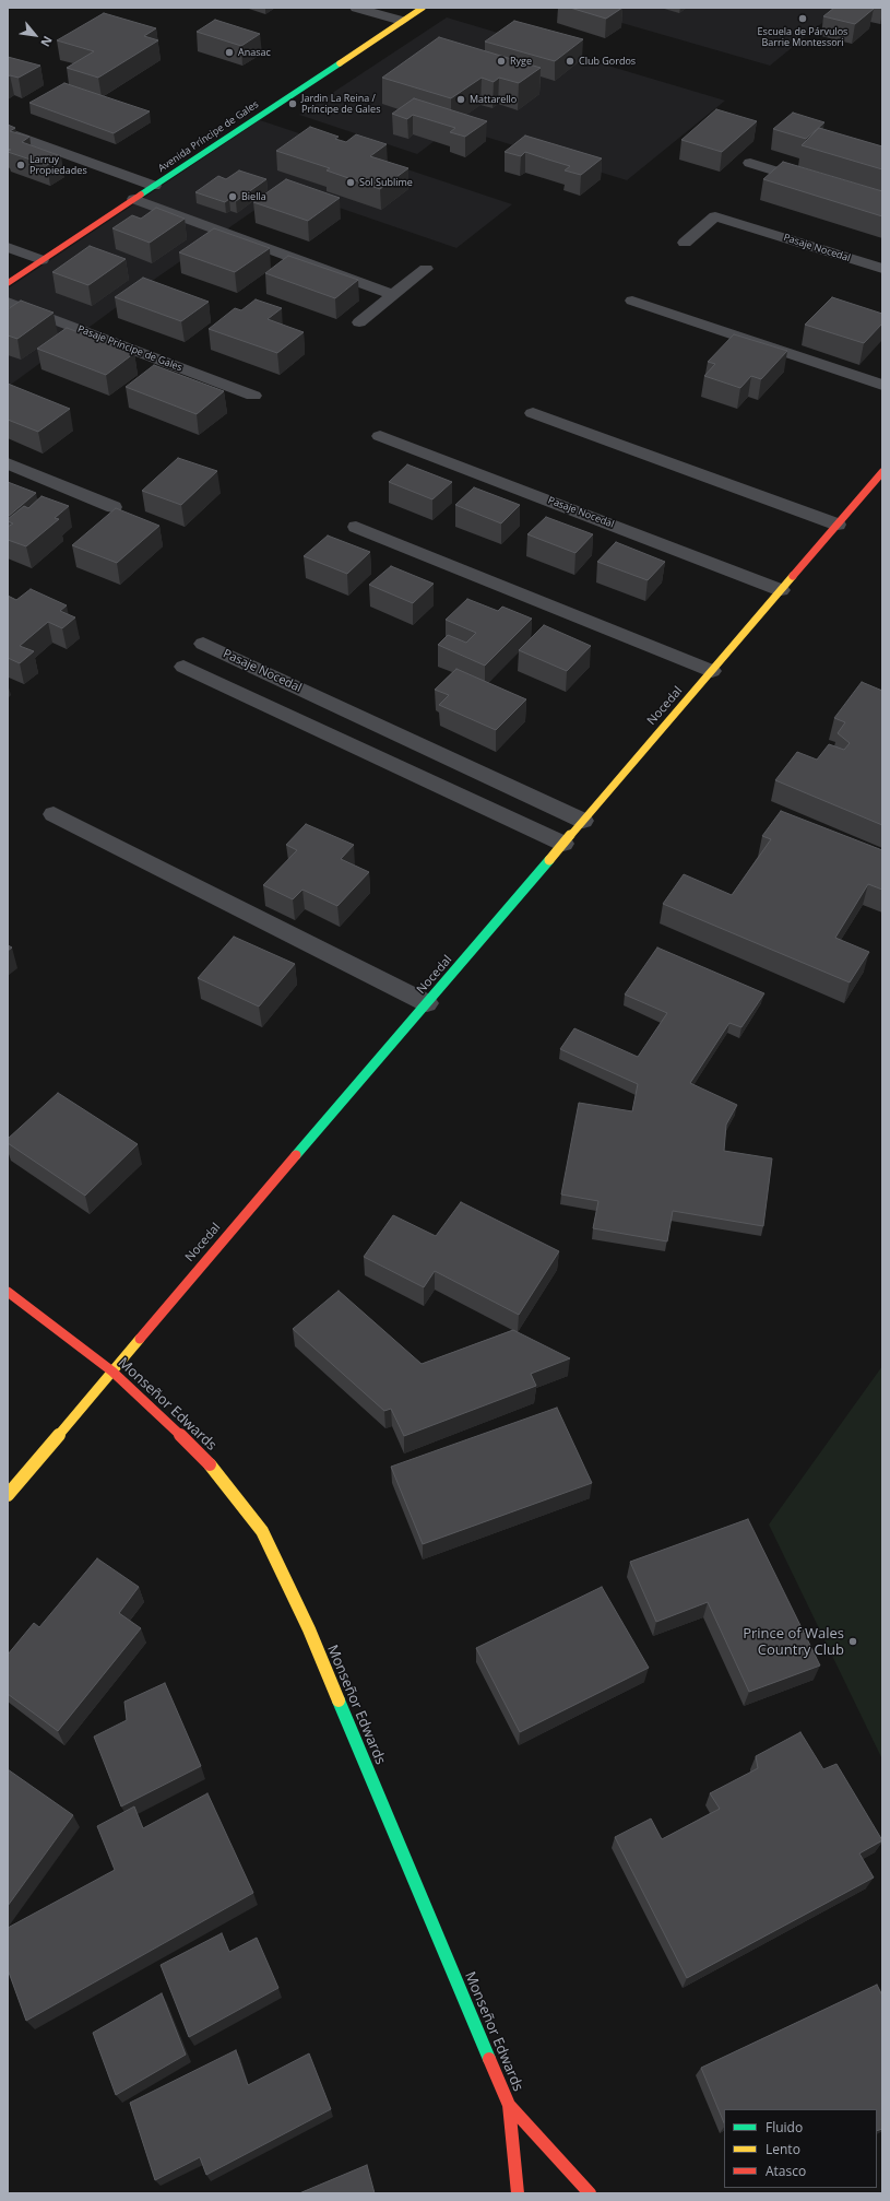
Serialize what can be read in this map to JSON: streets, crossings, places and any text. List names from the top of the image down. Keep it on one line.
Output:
{"streets":{"street":["Avenida Príncipe de Gales","Pasaje Nocedal","Pasaje Príncipe de Gales","Nocedal","Monseñor Edwards"]},"crossings":[["Pasaje Nocedal","Nocedal"],["Nocedal","Monseñor Edwards"]],"places":["Escuela de Párvulos Barrie Montessori","Anasac","Ryge","Club Gordos","Mattarello","Jardin La Reina / Príncipe de Gales","Larruy Propiedades","Sol Sublime","Biella","Prince of Wales Country Club"],"legend":["Fluido","Lento","Atasco"],"north":"bottom right"}
